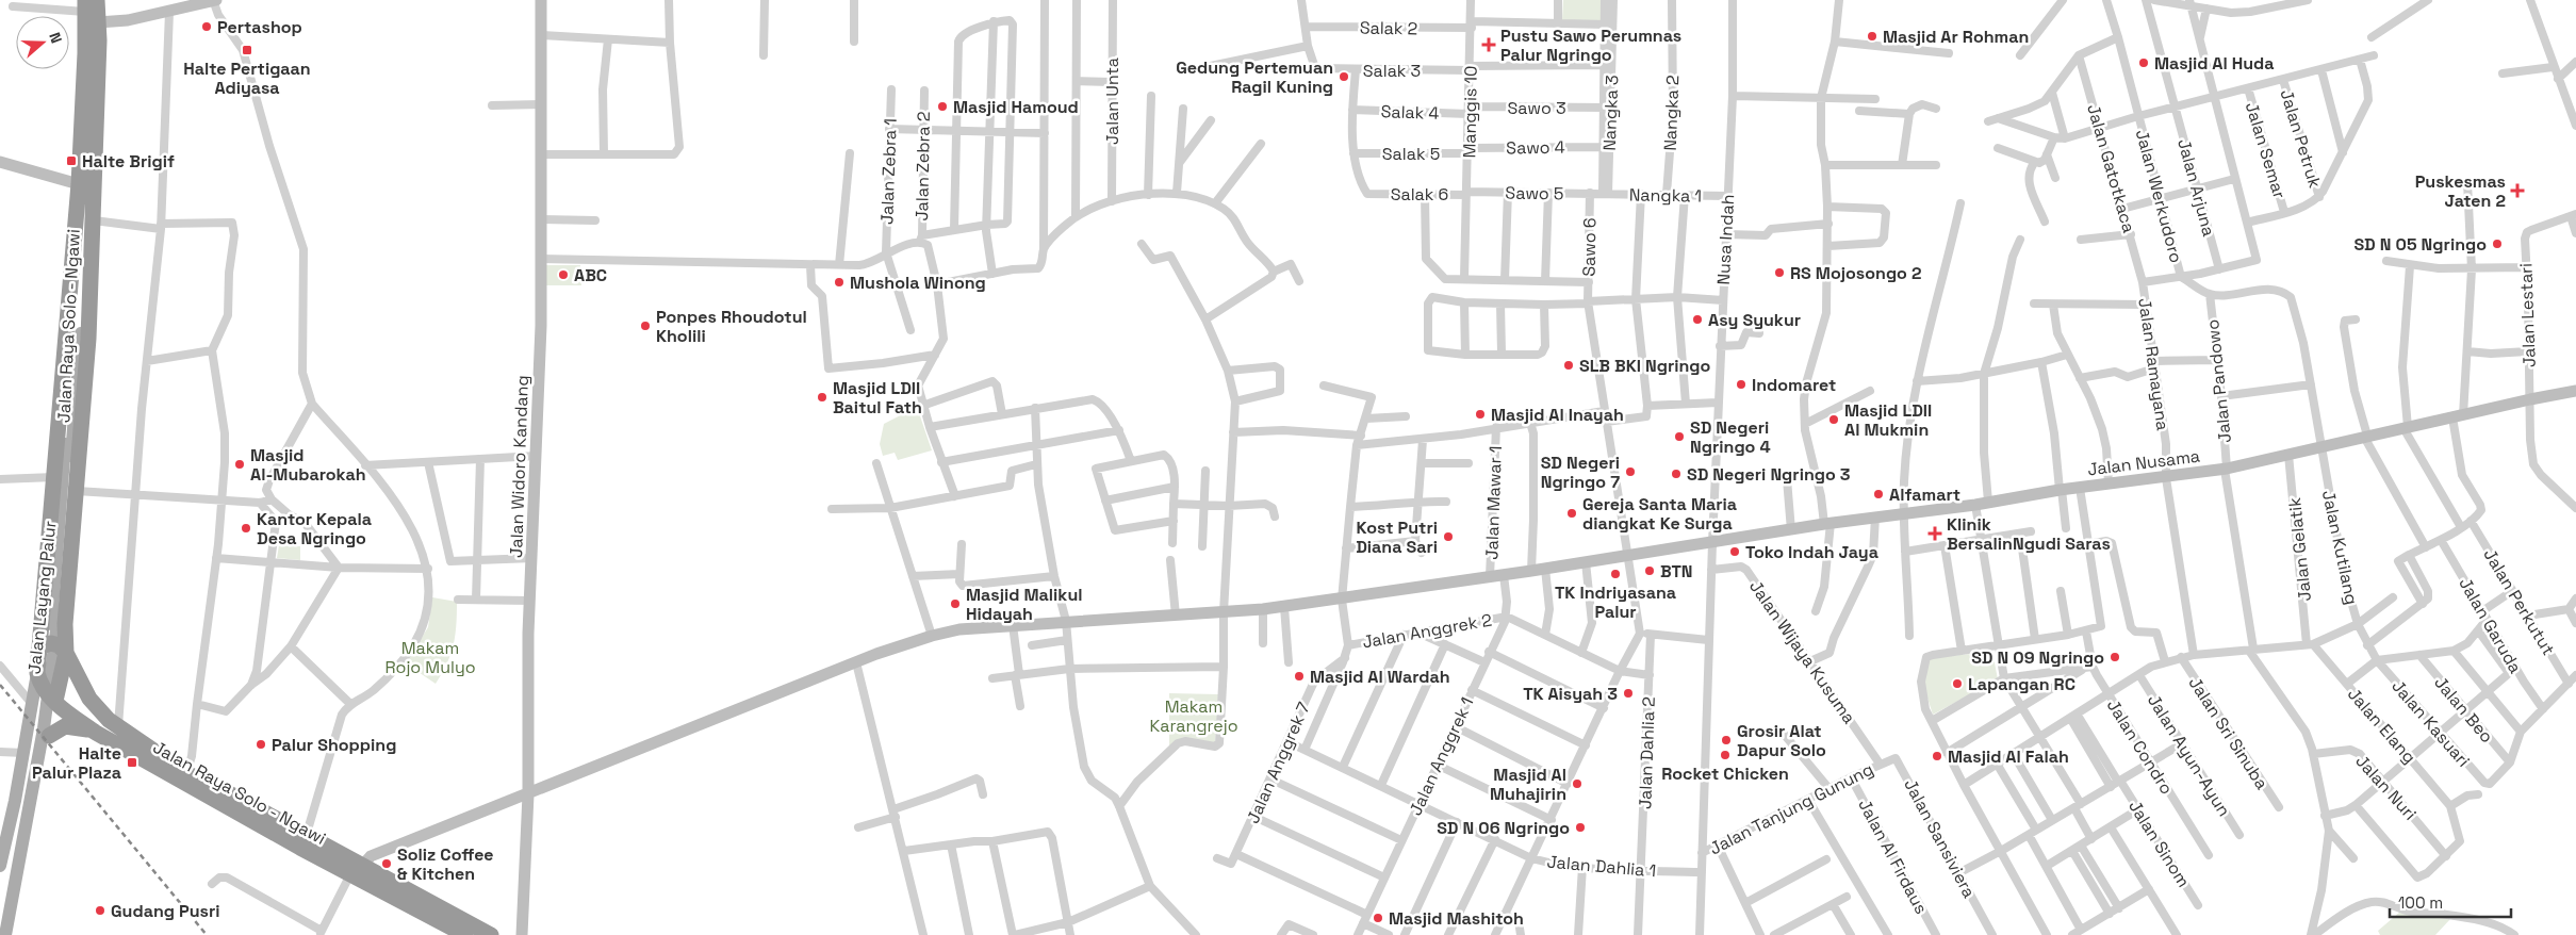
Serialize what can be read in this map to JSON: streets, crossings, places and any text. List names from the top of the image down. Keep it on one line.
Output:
{"streets":{"highway":["Jalan Raya Solo - Ngawi"],"main road":["Jalan Layang Palur"],"street":["Salak 2","Salak 3","Jalan Unta","Sawo 3","Salak 4","Manggis 10","Nangka 3","Nangka 2","Jalan Petruk","Sawo 4","Jalan Semar","Salak 5","Jalan Zebra 2","Jalan Gatotkaca","Jalan Zebra 1","Jalan Arjuna","Sawo 5","Salak 6","Nangka 1","Jalan Werkudoro","Nusa Indah","Sawo 6","Jalan Lestari","Jalan Ramayana","Jalan Pandowo","Jalan Nusama","Jalan Widoro Kandang","Jalan Mawar 1","Jalan Kutilang","Jalan Gelatik","Jalan Perkutut","Jalan Garuda","Jalan Anggrek 2","Jalan Wijaya Kusuma","Jalan Beo","Jalan Kasuari","Jalan Elang","Jalan Sri Sinuba","Jalan Condro","Jalan Dahlia 2","Jalan Ayun-Ayun","Jalan Anggrek 1","Jalan Anggrek 7","Jalan Nuri","Jalan Tanjung Gunung","Jalan Sansiviera","Jalan Sinom","Jalan Al Firdaus","Jalan Dahlia 1"]},"crossings":[["Salak 2","Manggis 10"],["Salak 2","Nangka 3"],["Salak 3","Manggis 10"],["Sawo 3","Salak 4"],["Sawo 3","Manggis 10"],["Sawo 3","Nangka 3"],["Salak 4","Manggis 10"],["Manggis 10","Sawo 4"],["Manggis 10","Salak 5"],["Manggis 10","Sawo 5"],["Manggis 10","Salak 6"],["Nangka 2","Nangka 1"],["Sawo 4","Salak 5"],["Salak 5","Salak 6"],["Jalan Gatotkaca","Jalan Ramayana"],["Sawo 5","Salak 6"],["Sawo 5","Nangka 1"],["Sawo 5","Sawo 6"],["Nangka 1","Nusa Indah"],["Nusa Indah","Jalan Nusama"],["Nusa Indah","Jalan Wijaya Kusuma"],["Nusa Indah","Jalan Tanjung Gunung"],["Nusa Indah","Jalan Dahlia 1"],["Sawo 6","Jalan Nusama"],["Jalan Lestari","Jalan Nusama"],["Jalan Raya Solo - Ngawi","Jalan Nusama"],["Jalan Raya Solo - Ngawi","Jalan Layang Palur"],["Jalan Ramayana","Jalan Nusama"],["Jalan Pandowo","Jalan Nusama"],["Jalan Pandowo","Jalan Kutilang"],["Jalan Nusama","Jalan Widoro Kandang"],["Jalan Nusama","Jalan Mawar 1"],["Jalan Nusama","Jalan Kutilang"],["Jalan Nusama","Jalan Gelatik"],["Jalan Nusama","Jalan Anggrek 1"],["Jalan Kutilang","Jalan Kasuari"],["Jalan Gelatik","Jalan Elang"],["Jalan Anggrek 2","Jalan Anggrek 1"],["Jalan Wijaya Kusuma","Jalan Tanjung Gunung"],["Jalan Wijaya Kusuma","Jalan Sansiviera"],["Jalan Beo","Jalan Kasuari"],["Jalan Dahlia 2","Jalan Dahlia 1"],["Jalan Anggrek 1","Jalan Dahlia 1"],["Jalan Anggrek 7","Jalan Dahlia 1"],["Jalan Tanjung Gunung","Jalan Sansiviera"],["Jalan Tanjung Gunung","Jalan Al Firdaus"]],"parks":["Makam Rojo Mulyo","Makam Karangrejo"],"places":{"other":["Pertashop","Masjid Ar Rohman","Masjid Al Huda","Gedung Pertemuan Ragil Kuning","Masjid Hamoud","SD N 05 Ngringo","RS Mojosongo 2","ABC","Mushola Winong","Asy Syukur","Ponpes Rhoudotul Kholili","SLB BKI Ngringo","Indomaret","Masjid LDII Baitul Fath","Masjid Al Inayah","Masjid LDII Al Mukmin","SD Negeri Ngringo 4","Masjid Al-Mubarokah","SD Negeri Ngringo 7","SD Negeri Ngringo 3","Alfamart","Gereja Santa Maria diangkat Ke Surga","Kantor Kepala Desa Ngringo","Kost Putri Diana Sari","Toko Indah Jaya","BTN","TK Indriyasana Palur","Masjid Malikul Hidayah","SD N 09 Ngringo","Masjid Al Wardah","Lapangan RC","TK Aisyah 3","Grosir Alat Dapur Solo","Palur Shopping","Rocket Chicken","Masjid Al Falah","Masjid Al Muhajirin","SD N 06 Ngringo","Soliz Coffee & Kitchen","Gudang Pusri","Masjid Mashitoh"],"health":["Pustu Sawo Perumnas Palur Ngringo","Puskesmas Jaten 2","Klinik BersalinNgudi Saras"],"transit":["Halte Pertigaan Adiyasa","Halte Brigif","Halte Palur Plaza"]},"scale_bar":"100 m","north":"right"}
